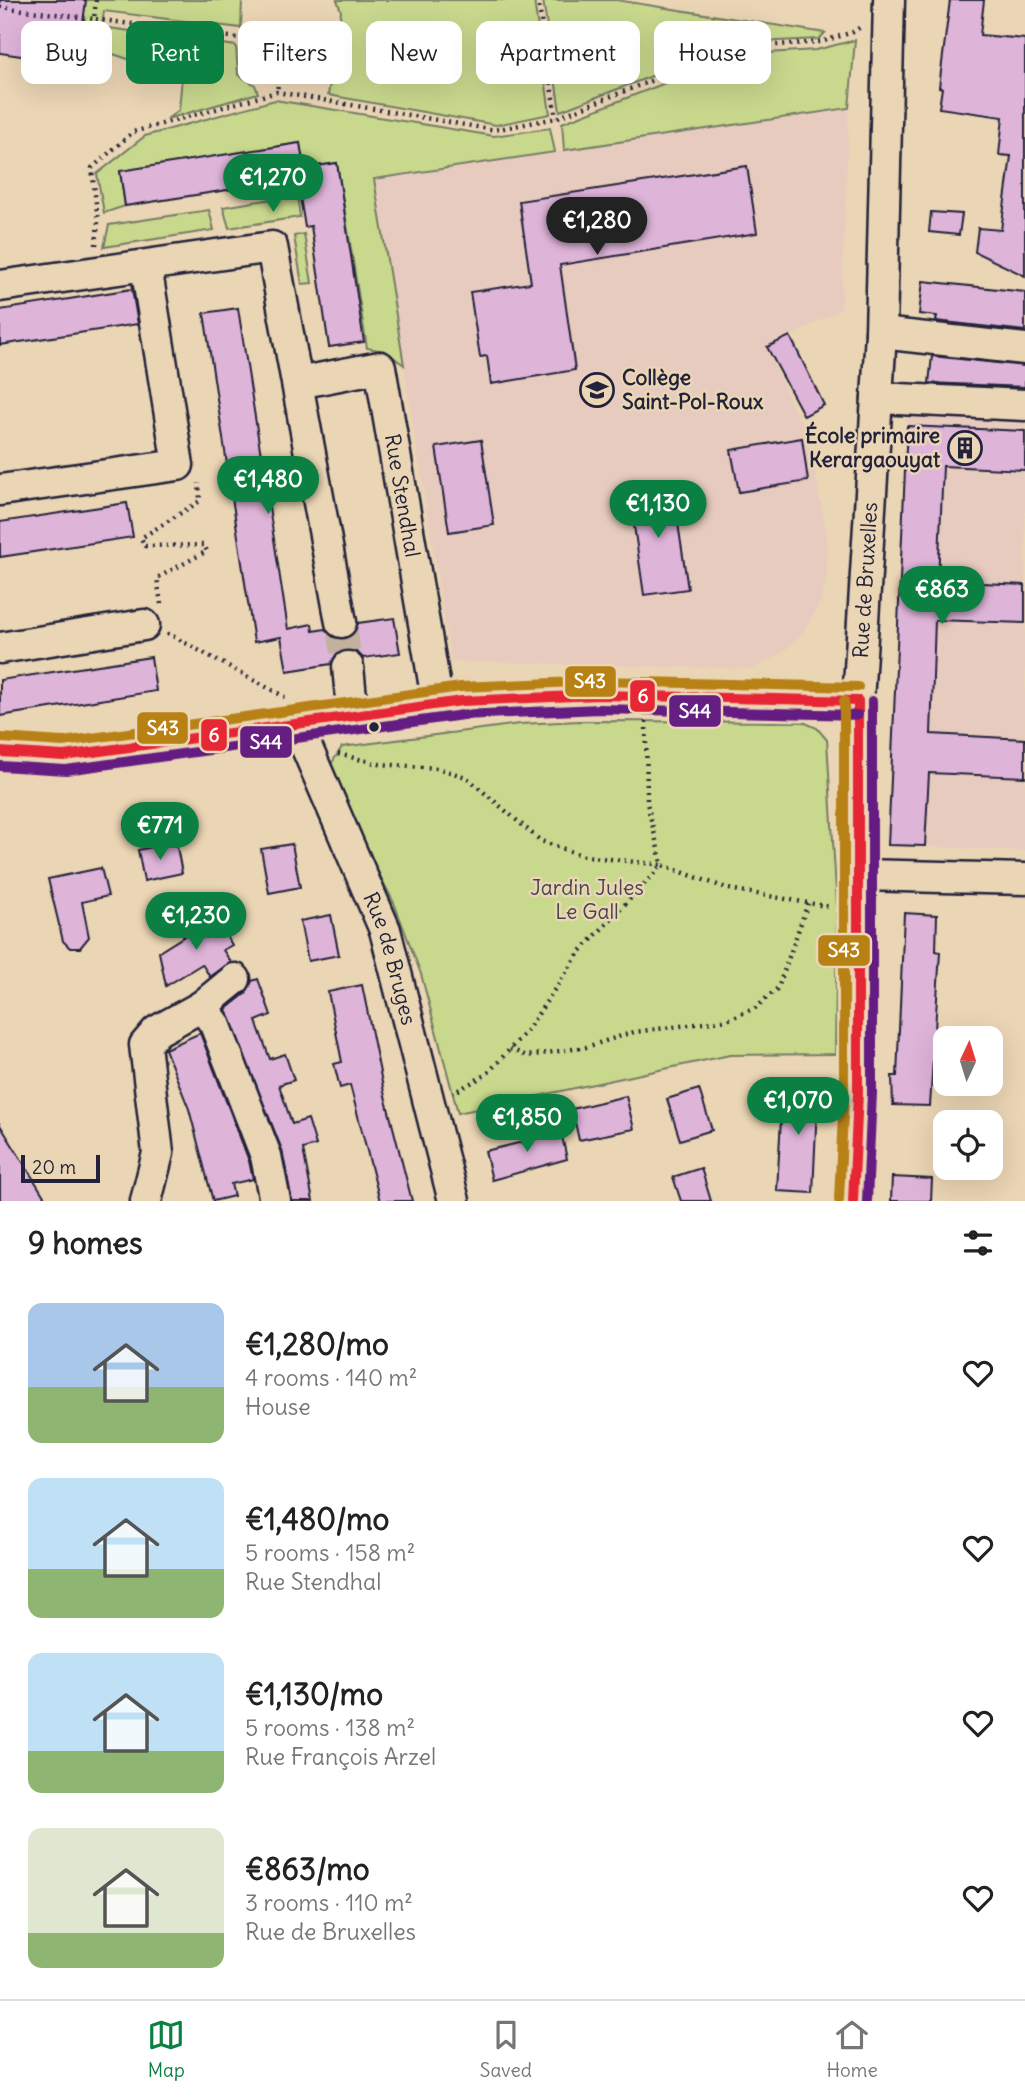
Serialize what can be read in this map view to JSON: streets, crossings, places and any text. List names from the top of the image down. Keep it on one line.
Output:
{"streets":{"street":["Rue Stendhal","Rue de Bruxelles","Rue de Bruges"]},"parks":["Jardin Jules Le Gall"],"places":{"school or university":["Collège Saint-Pol-Roux"],"building":["École primaire Kerargaouyat"]},"lines":["transit line S43","transit line 6","transit line S44"],"scale_bar":"20 m","north":"top","page":{"chip":["Buy","Rent","Filters","New","Apartment","House"],"price":["€1,270","€1,280","€1,480","€1,130","€863","€771","€1,230","€1,070","€1,850"],"scale":"20 m","heading":"9 homes","list":[{"name":"€1,280/mo","note":"4 rooms · 140 m² · House"},{"name":"€1,480/mo","note":"5 rooms · 158 m² · Rue Stendhal"},{"name":"€1,130/mo","note":"5 rooms · 138 m² · Rue François Arzel"},{"name":"€863/mo","note":"3 rooms · 110 m² · Rue de Bruxelles"}],"tabs":["Map","Saved","Home"]}}
